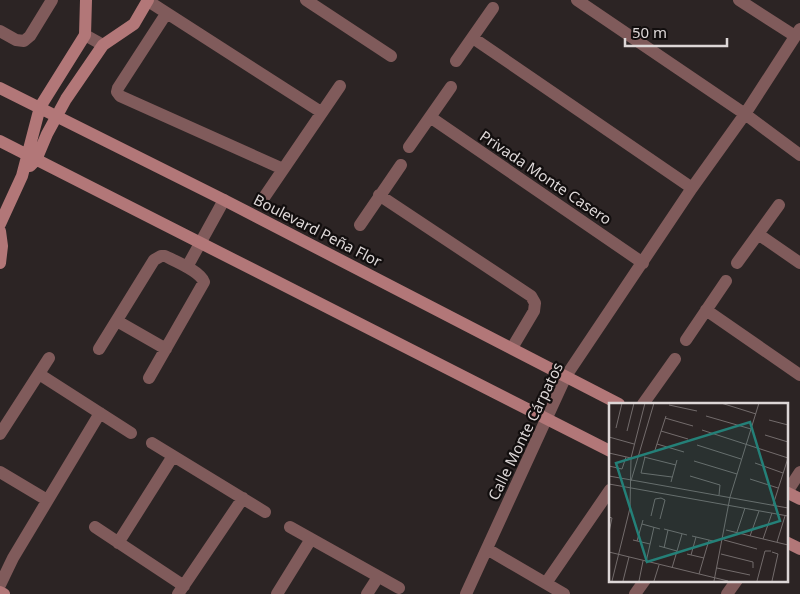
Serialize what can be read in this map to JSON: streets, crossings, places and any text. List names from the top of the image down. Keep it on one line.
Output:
{"streets":{"main road":["Boulevard Peña Flor"],"street":["Privada Monte Casero","Calle Monte Cárpatos"]},"crossings":[["Privada Monte Casero","Calle Monte Cárpatos"],["Boulevard Peña Flor","Calle Monte Cárpatos"]],"scale_bar":"50 m"}
